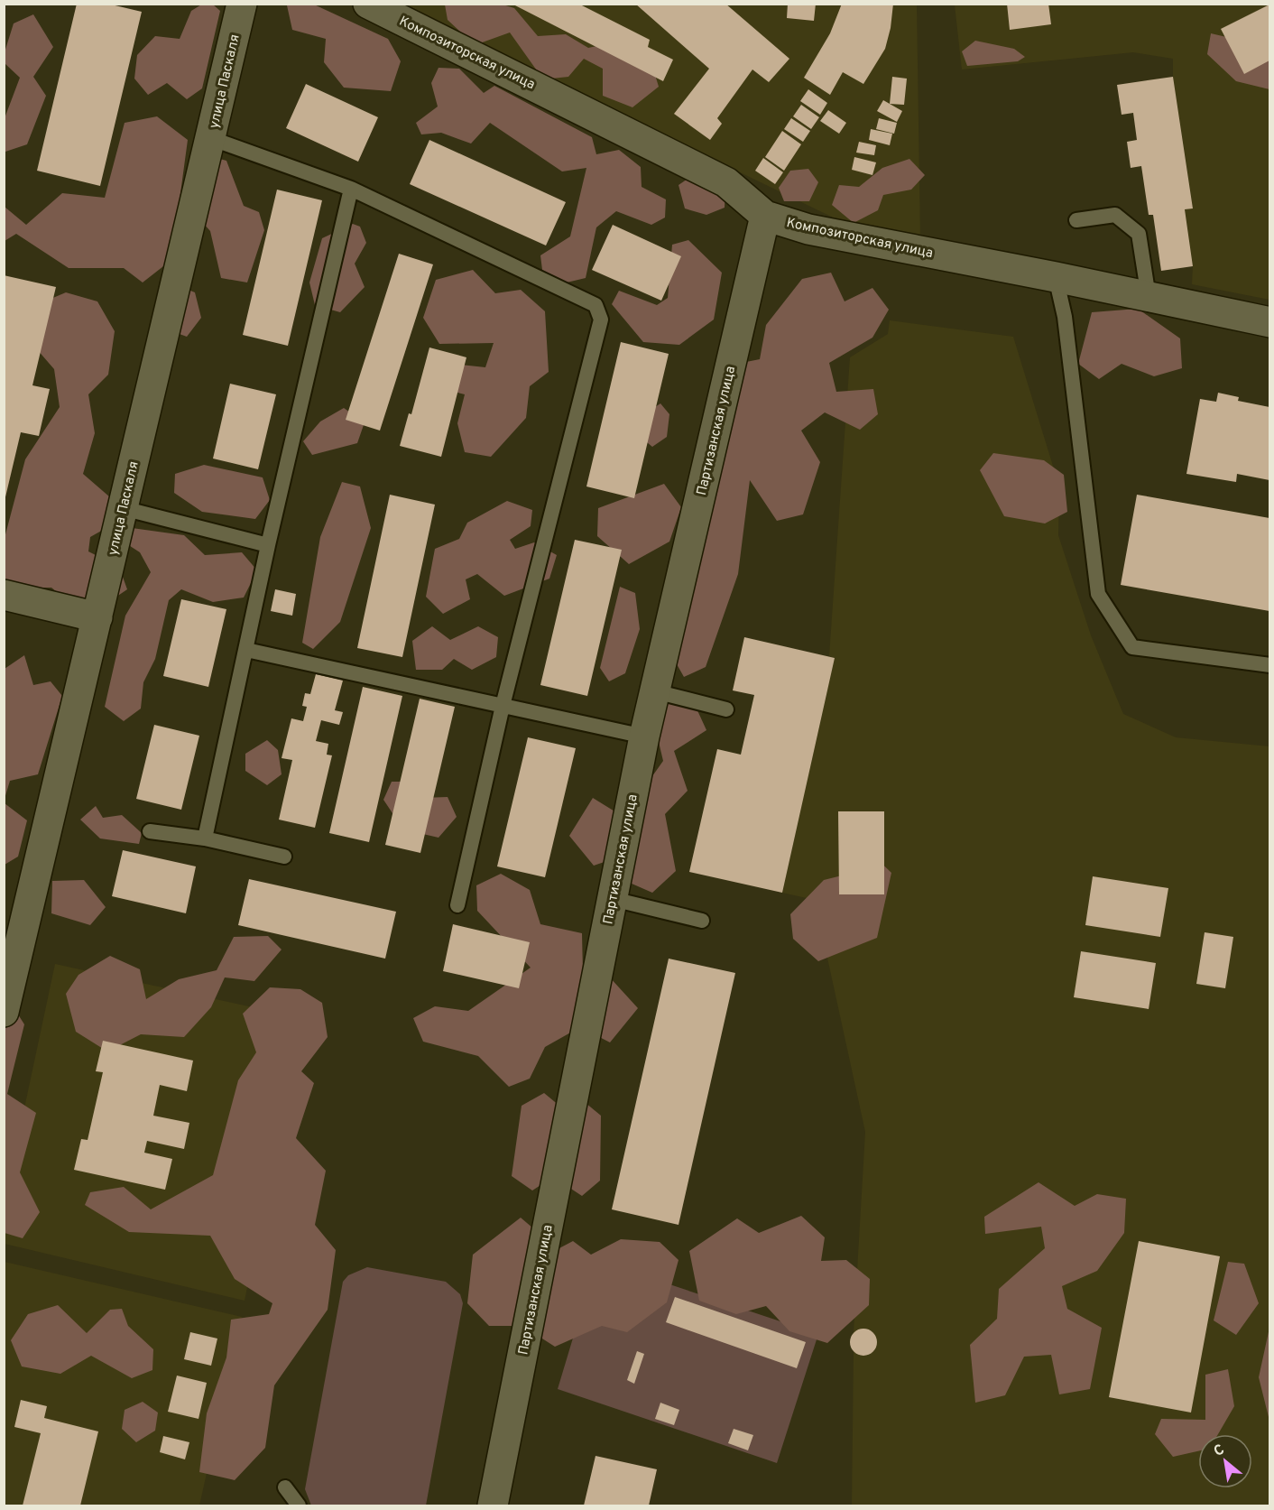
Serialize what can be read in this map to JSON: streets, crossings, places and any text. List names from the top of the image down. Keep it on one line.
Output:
{"streets":{"street":["Композиторская улица","улица Паскаля","Партизанская улица"]},"crossings":[["Композиторская улица","Партизанская улица"]],"north":"top left"}
